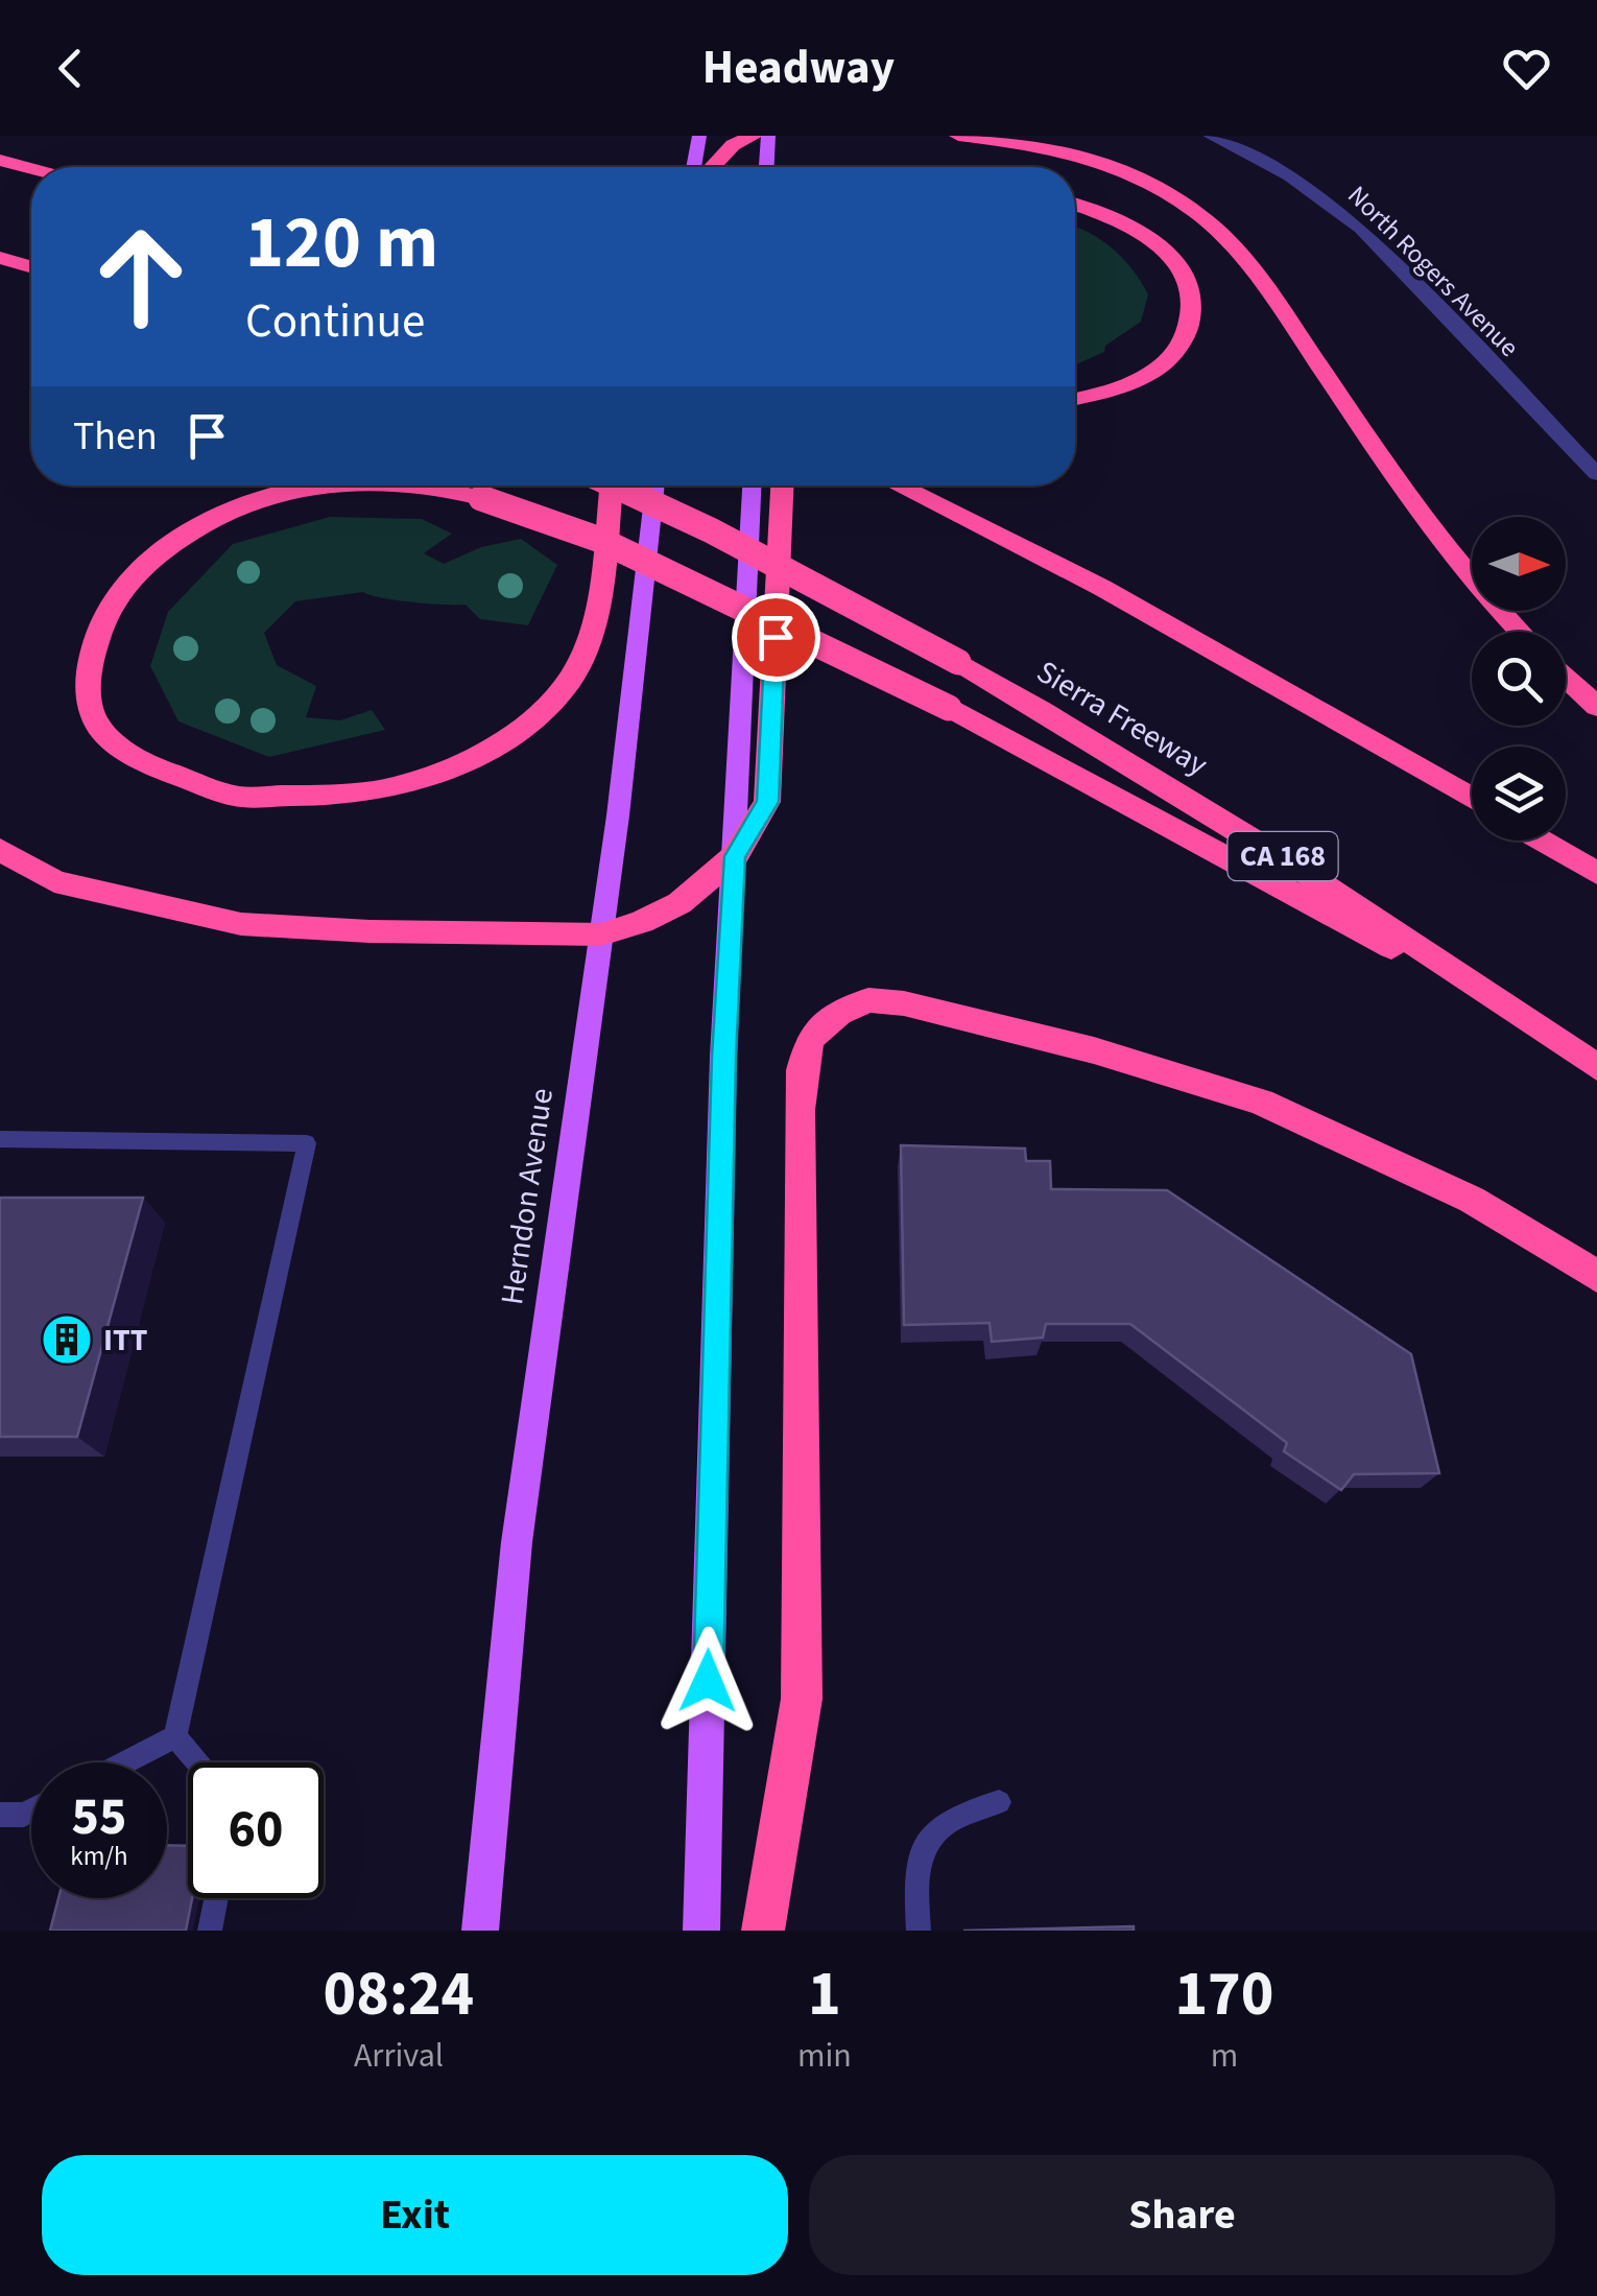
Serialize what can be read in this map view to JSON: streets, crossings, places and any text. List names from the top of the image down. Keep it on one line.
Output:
{"streets":{"highway":["Sierra Freeway","CA 168"],"main road":["Herndon Avenue"],"street":["North Rogers Avenue"]},"places":{"building":["ITT"]},"north":"right","page":{"header":"Headway","turn":["120 m","Continue"],"then":"Then","speed":"55 km/h","limit":"60","eta":["08:24","Arrival","1","min","170","m"],"buttons":["Exit","Share"]}}
